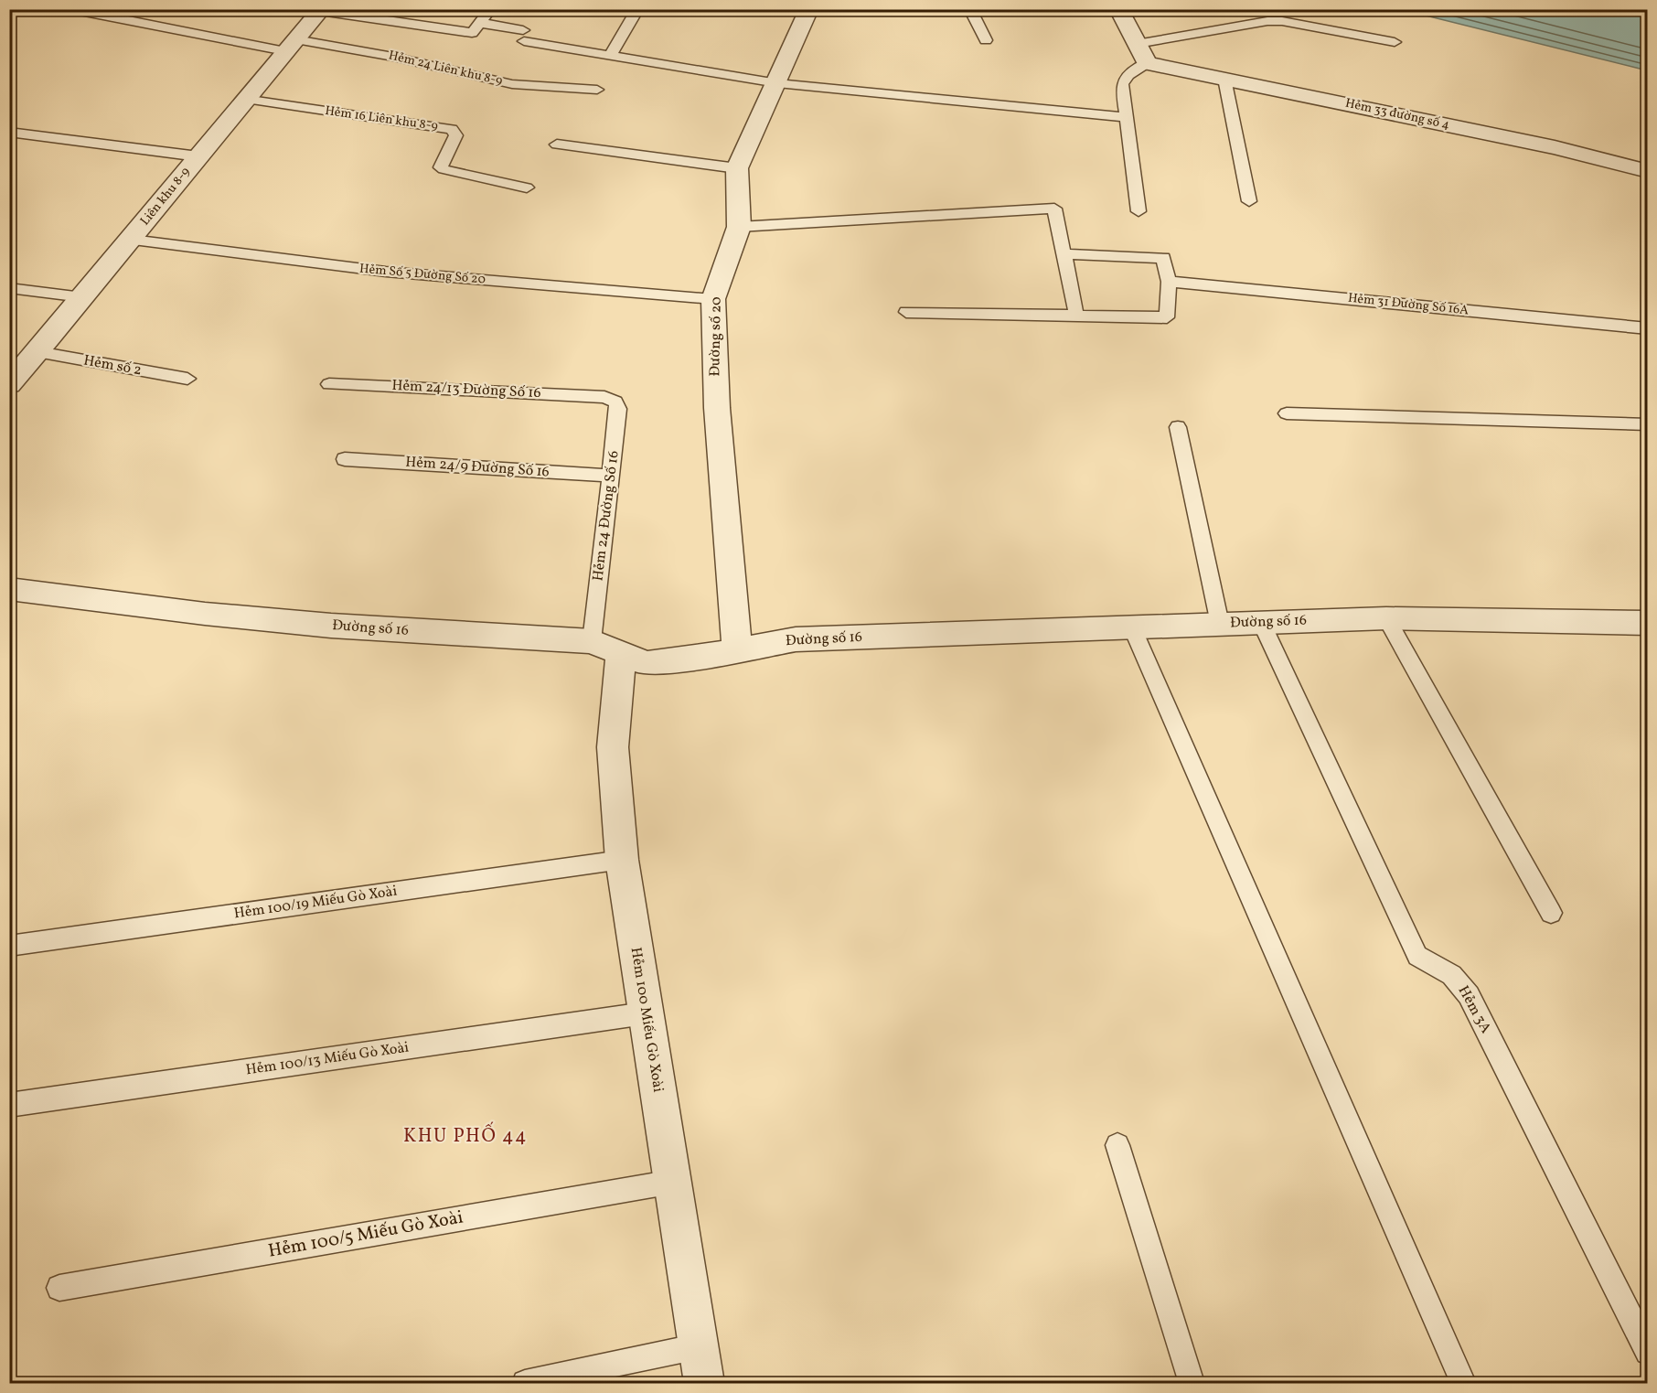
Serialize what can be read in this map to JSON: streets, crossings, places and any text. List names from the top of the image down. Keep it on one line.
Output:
{"streets":{"street":["Hẻm 33 đường số 4","Liên khu 8-9","Đường số 20","Đường số 16","Hẻm 100 Miếu Gò Xoài"],"lane":["Hẻm 24 Liên khu 8-9","Hẻm 16 Liên khu 8-9","Hẻm Số 5 Đường Số 20","Hẻm 31 Đường Số 16A","Hẻm số 2","Hẻm 24/13 Đường Số 16","Hẻm 24/9 Đường Số 16","Hẻm 24 Đường Số 16","Hẻm 100/19 Miếu Gò Xoài","Hẻm 3A","Hẻm 100/13 Miếu Gò Xoài","Hẻm 100/5 Miếu Gò Xoài"]},"crossings":[["Hẻm 24 Liên khu 8-9","Liên khu 8-9"],["Hẻm 16 Liên khu 8-9","Liên khu 8-9"],["Liên khu 8-9","Hẻm Số 5 Đường Số 20"],["Liên khu 8-9","Hẻm số 2"],["Hẻm Số 5 Đường Số 20","Đường số 20"],["Đường số 20","Đường số 16"],["Hẻm 24/13 Đường Số 16","Hẻm 24 Đường Số 16"],["Hẻm 24/9 Đường Số 16","Hẻm 24 Đường Số 16"],["Hẻm 24 Đường Số 16","Đường số 16"],["Hẻm 24 Đường Số 16","Hẻm 100 Miếu Gò Xoài"],["Đường số 16","Hẻm 3A"],["Đường số 16","Hẻm 100 Miếu Gò Xoài"],["Hẻm 100/19 Miếu Gò Xoài","Hẻm 100 Miếu Gò Xoài"],["Hẻm 100 Miếu Gò Xoài","Hẻm 100/13 Miếu Gò Xoài"],["Hẻm 100 Miếu Gò Xoài","Hẻm 100/5 Miếu Gò Xoài"]],"districts":["KHU PHỐ 44"]}
